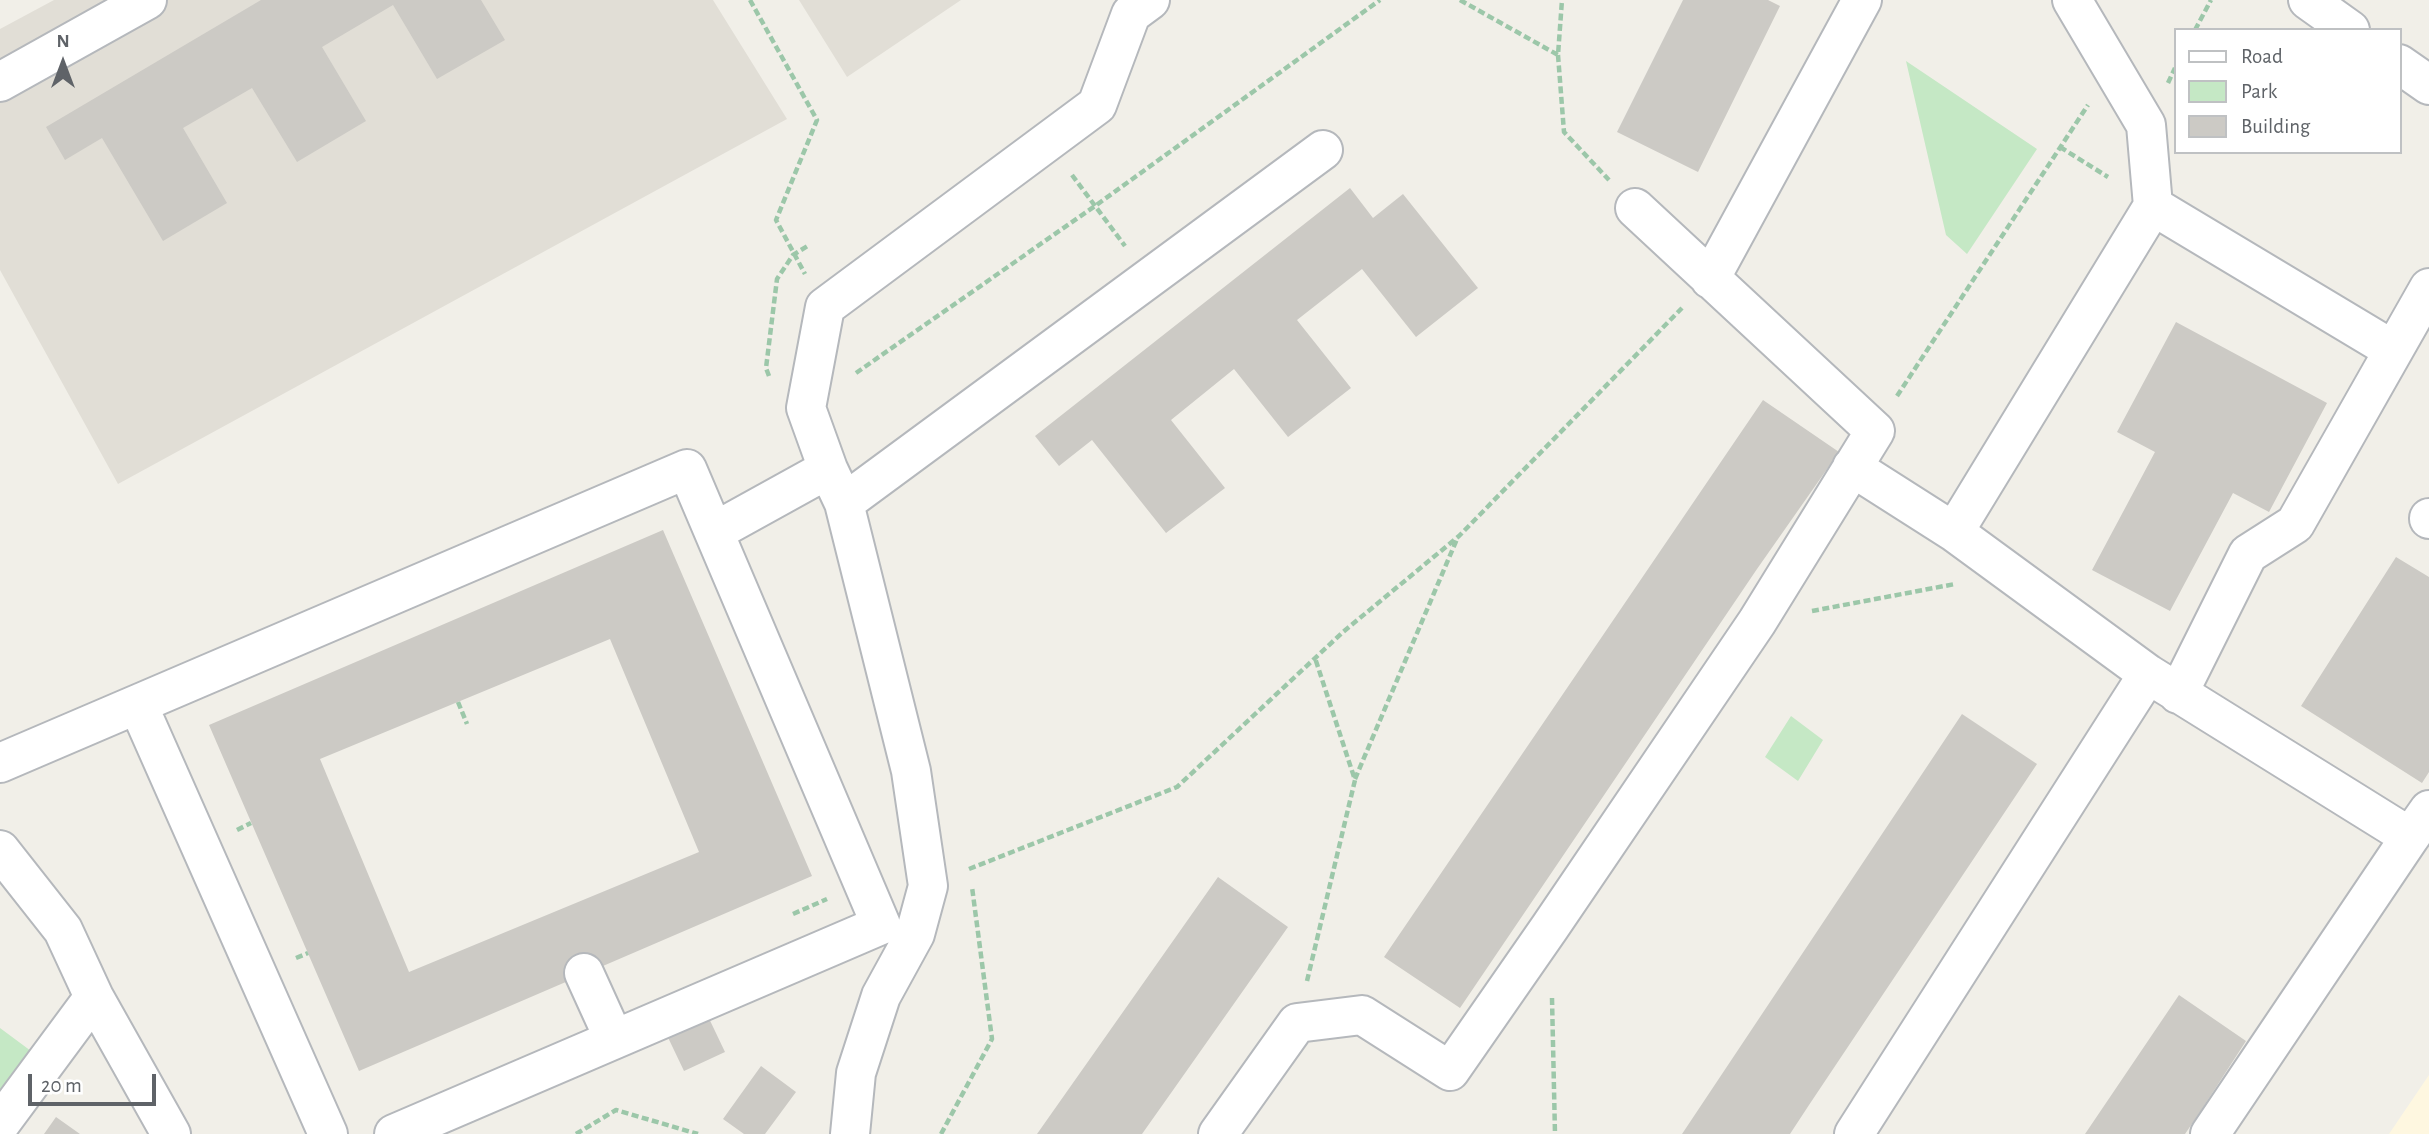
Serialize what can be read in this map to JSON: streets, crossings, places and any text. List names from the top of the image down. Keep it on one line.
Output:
{"legend":["Road","Park","Building"],"scale_bar":"20 m","north":"top"}
